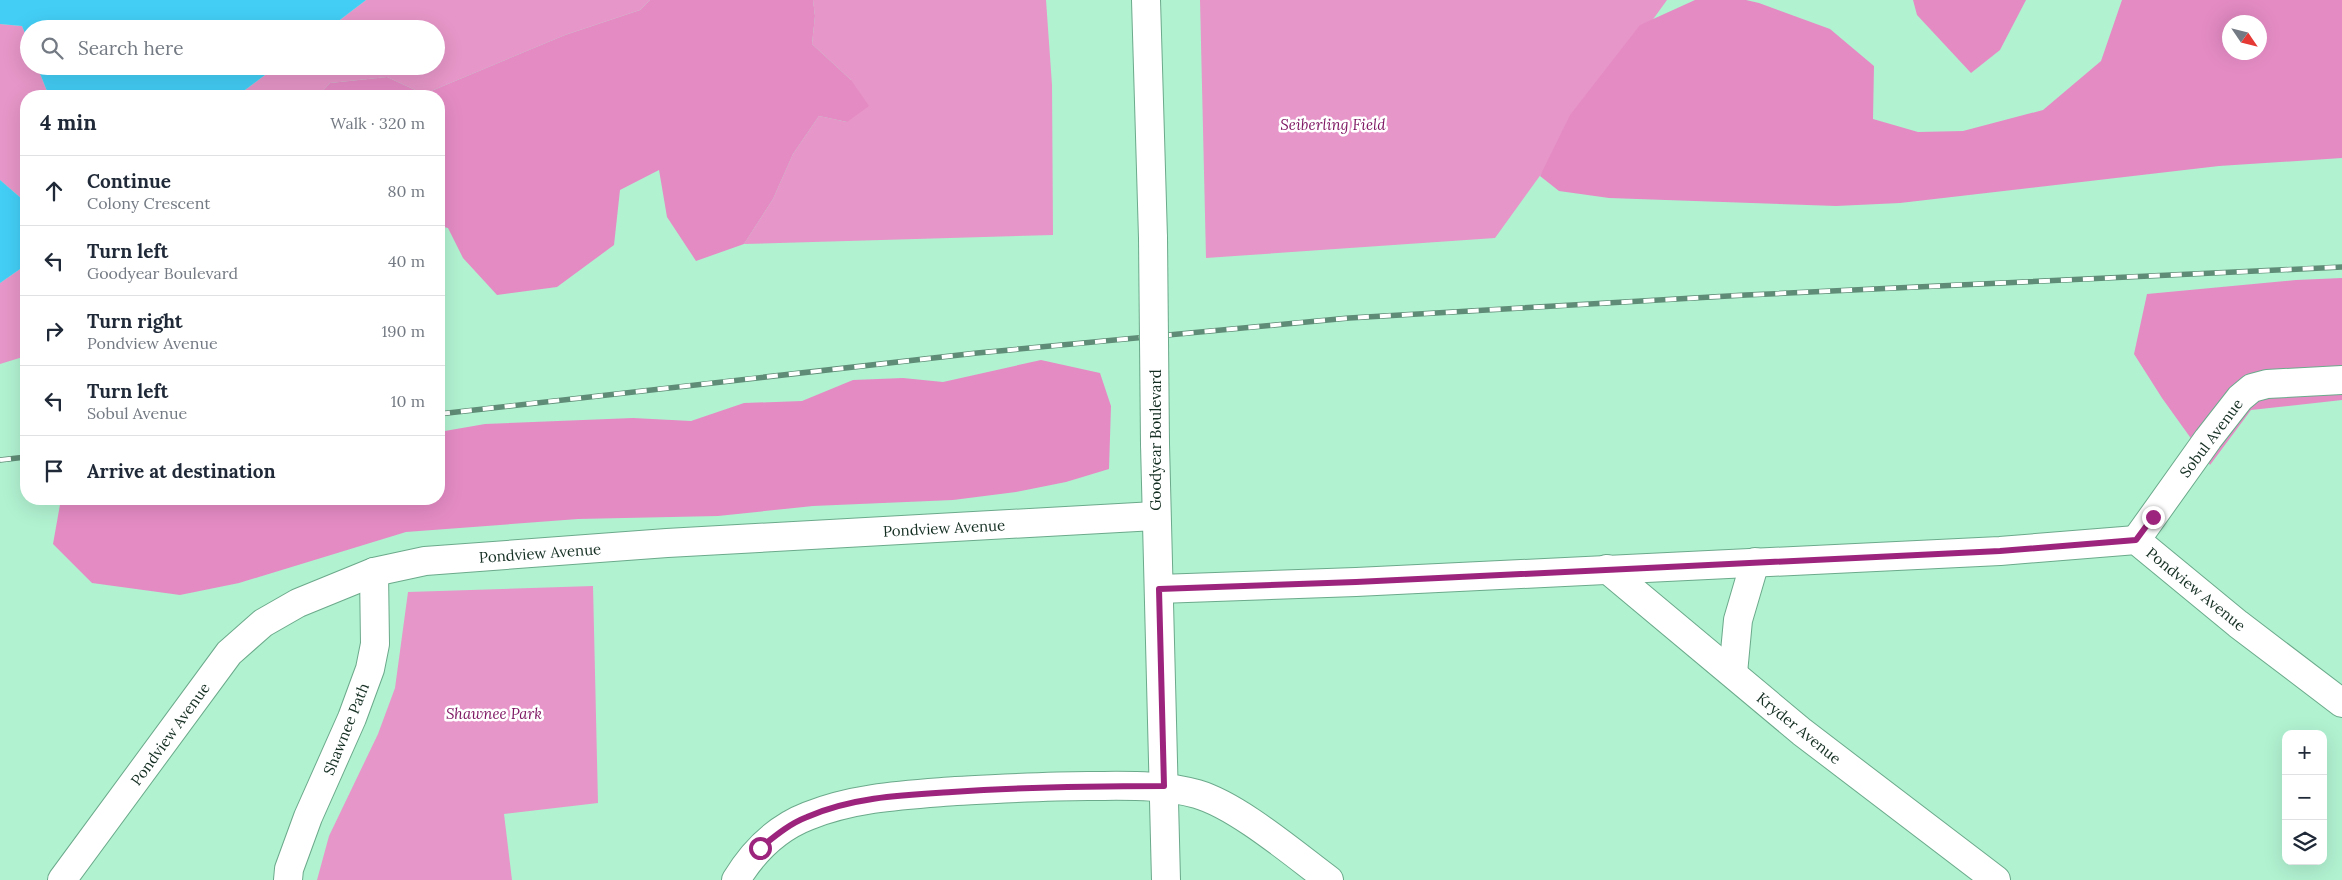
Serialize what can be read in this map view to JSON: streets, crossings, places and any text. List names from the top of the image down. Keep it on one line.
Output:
{"streets":{"street":["Sobul Avenue","Goodyear Boulevard","Pondview Avenue","Kryder Avenue","Shawnee Path"]},"crossings":[["Sobul Avenue","Pondview Avenue"],["Goodyear Boulevard","Pondview Avenue"],["Pondview Avenue","Kryder Avenue"],["Pondview Avenue","Shawnee Path"]],"parks":["Seiberling Field","Shawnee Park"],"north":"bottom right","page":{"search":"Search here","heading":["4 min","Walk · 320 m"],"list":[["Continue","Colony Crescent","80 m"],["Turn left","Goodyear Boulevard","40 m"],["Turn right","Pondview Avenue","190 m"],["Turn left","Sobul Avenue","10 m"],"Arrive at destination"],"map_buttons":["+","−"]}}
